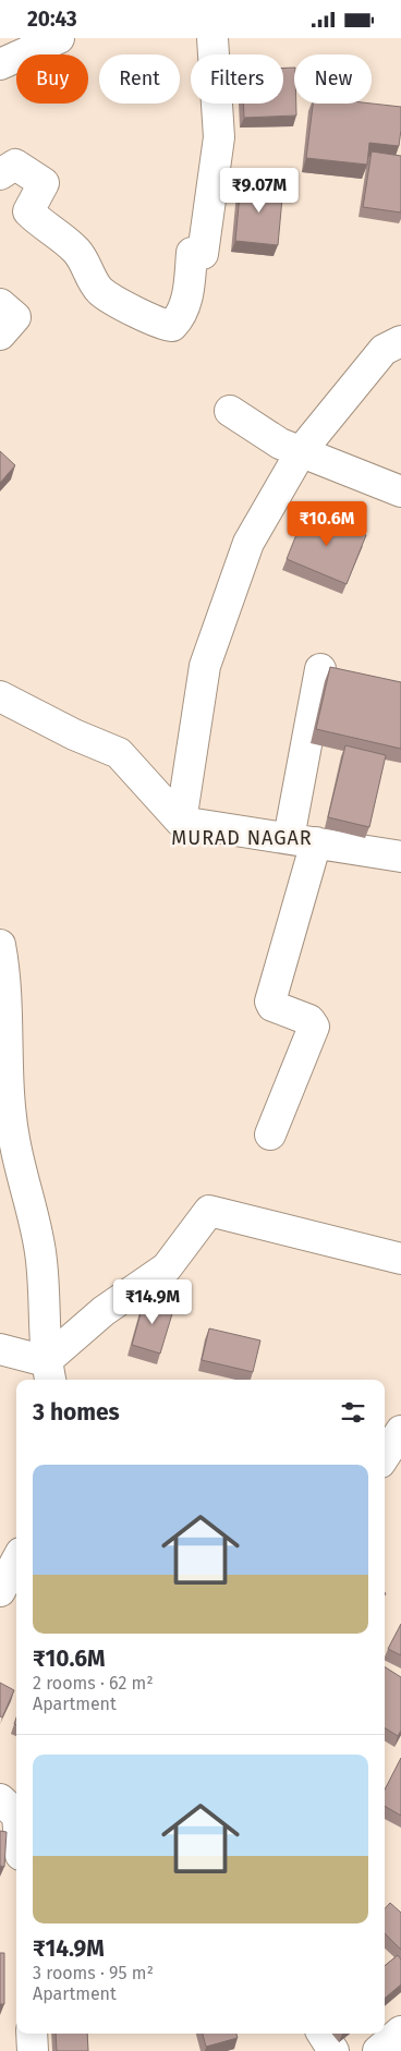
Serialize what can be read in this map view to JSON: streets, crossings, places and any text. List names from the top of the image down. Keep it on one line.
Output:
{"districts":["MURAD NAGAR"],"page":{"status":"20:43","chip":["Buy","Rent","Filters","New"],"price":["₹9.07M","₹10.6M","₹14.9M"],"heading":"3 homes","list":[{"name":"₹10.6M","note":"2 rooms · 62 m² · Apartment"},{"name":"₹14.9M","note":"3 rooms · 95 m² · Apartment"}]}}
